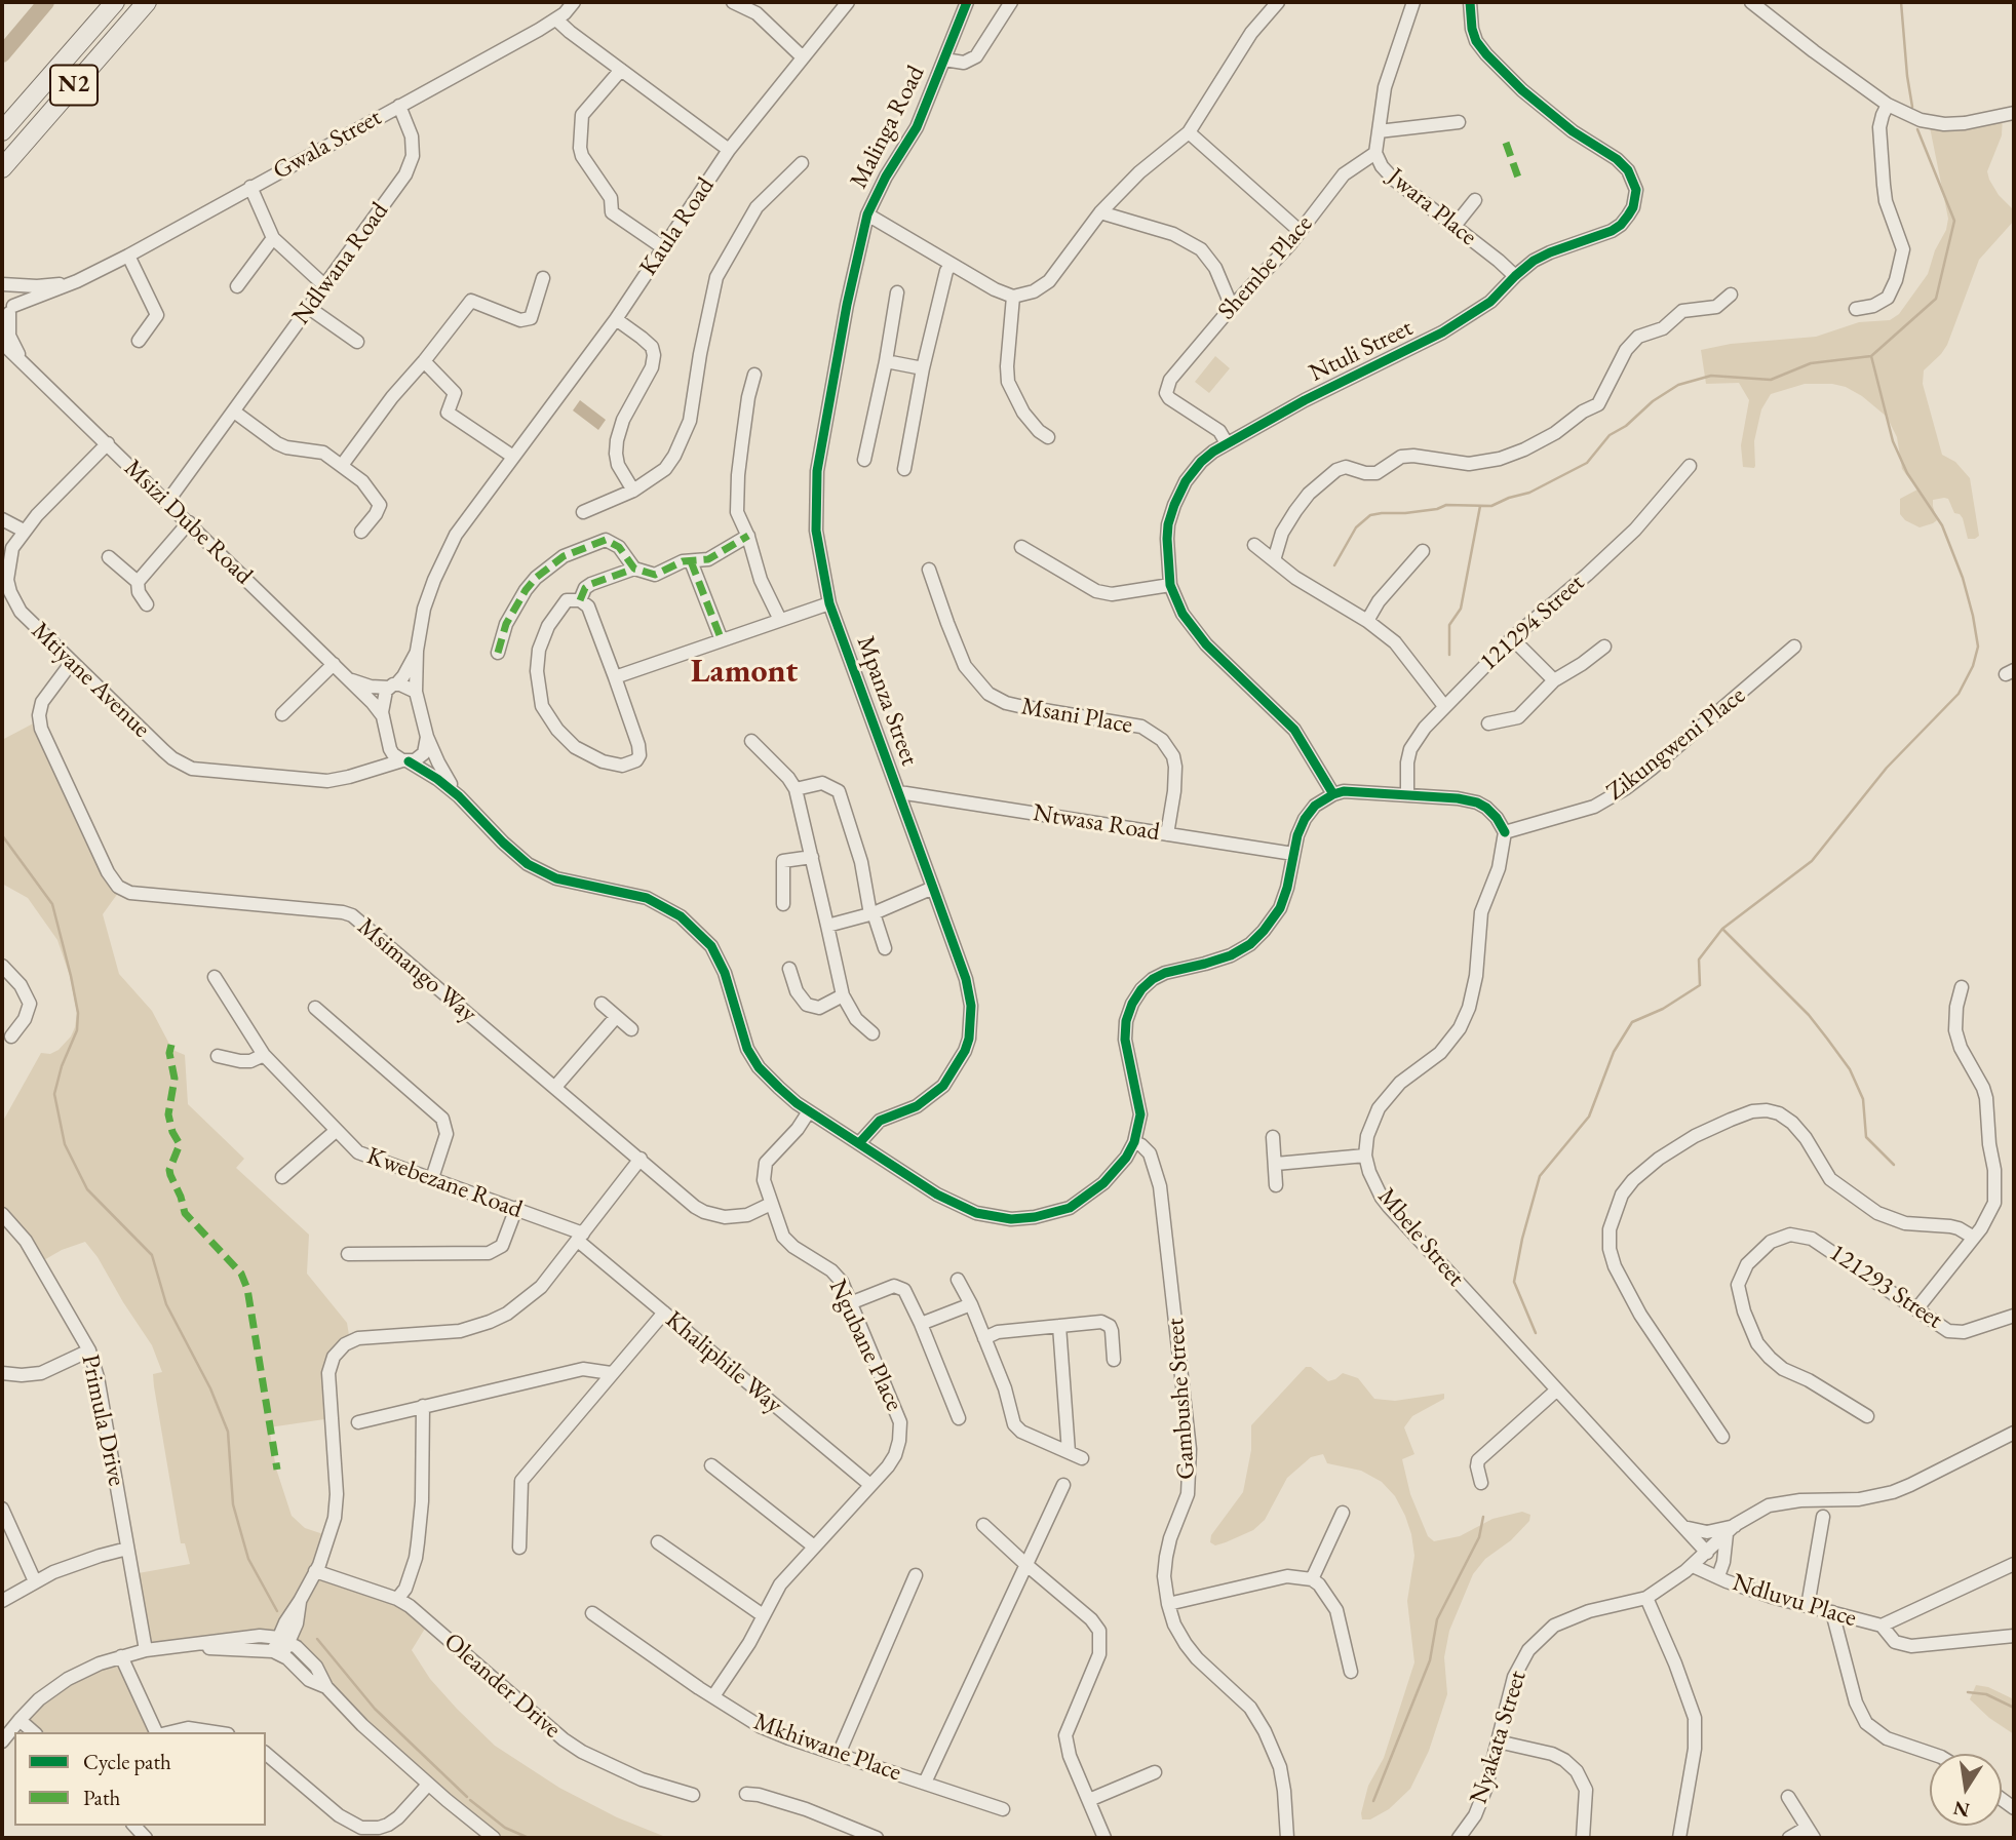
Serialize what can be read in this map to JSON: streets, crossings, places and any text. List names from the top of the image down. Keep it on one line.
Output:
{"streets":{"highway":["N2"],"street":["Malinga Road","Gwala Street","Jwara Place","Kaula Road","Ndlwana Road","Shembe Place","Ntuli Street","Msizi Dube Road","121294 Street","Mtiyane Avenue","Mpanza Street","Msani Place","Zikungweni Place","Ntwasa Road","Msimango Way","Kwebezane Road","Mbele Street","121293 Street","Ngubane Place","Khaliphile Way","Gambushe Street","Primula Drive","Ndluvu Place","Oleander Drive","Nyakata Street","Mkhiwane Place"]},"crossings":[["Malinga Road","Mpanza Street"],["Gwala Street","Ndlwana Road"],["Gwala Street","Msizi Dube Road"],["Jwara Place","Shembe Place"],["Jwara Place","Ntuli Street"],["Kaula Road","Msizi Dube Road"],["Ndlwana Road","Msizi Dube Road"],["Shembe Place","Ntuli Street"],["Msizi Dube Road","Mtiyane Avenue"],["Mtiyane Avenue","Msimango Way"],["Mpanza Street","Ntwasa Road"],["Msani Place","Ntwasa Road"],["Msimango Way","Ngubane Place"],["Kwebezane Road","Khaliphile Way"],["Mbele Street","Nyakata Street"],["Ngubane Place","Khaliphile Way"],["Ngubane Place","Mkhiwane Place"],["Ndluvu Place","Nyakata Street"]],"districts":["Lamont"],"legend":["Cycle path","Path"],"north":"bottom"}
